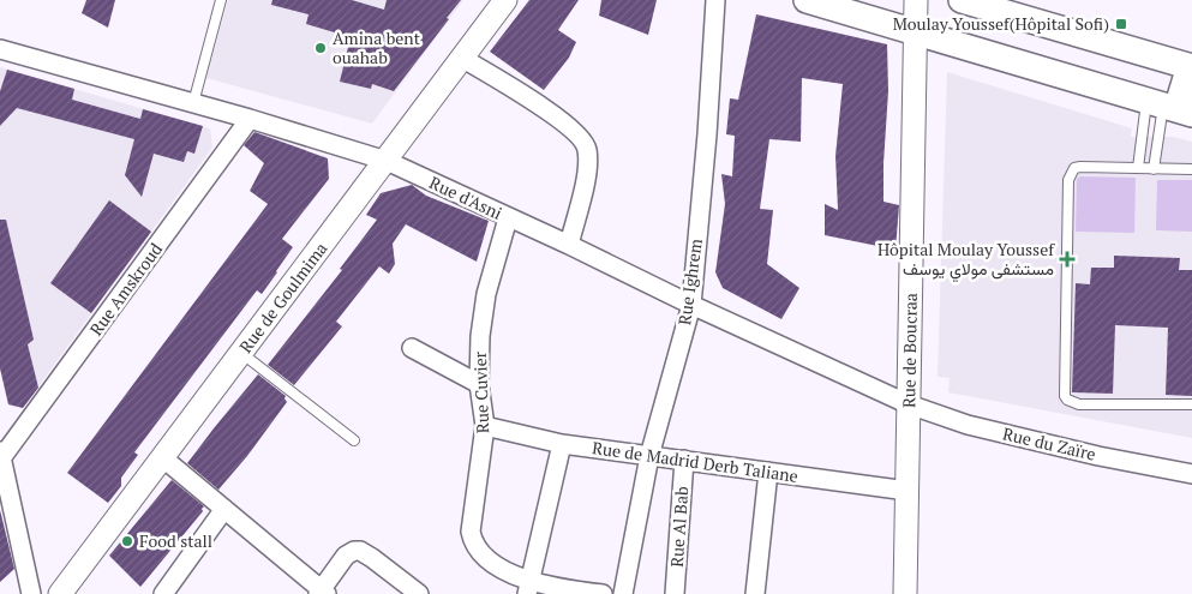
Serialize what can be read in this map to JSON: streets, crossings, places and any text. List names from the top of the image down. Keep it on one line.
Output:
{"streets":{"street":["Rue d'Asni","Rue Ighrem","Rue Amskroud","Rue de Goulmima","Rue de Boucraa","Rue Cuvier","Rue du Zaïre","Rue de Madrid Derb Taliane","Rue Al Bab"]},"crossings":[["Rue d'Asni","Rue Ighrem"],["Rue d'Asni","Rue Amskroud"],["Rue d'Asni","Rue de Goulmima"],["Rue d'Asni","Rue de Boucraa"],["Rue d'Asni","Rue Cuvier"],["Rue d'Asni","Rue du Zaïre"],["Rue Ighrem","Rue de Madrid Derb Taliane"],["Rue de Boucraa","Rue du Zaïre"],["Rue de Boucraa","Rue de Madrid Derb Taliane"],["Rue Cuvier","Rue de Madrid Derb Taliane"],["Rue de Madrid Derb Taliane","Rue Al Bab"]],"places":{"transit":["Moulay Youssef(Hôpital Sofi)"],"other":["Amina bent ouahab","Food stall"],"health":["Hôpital Moulay Youssef مستشفى مولاي يوسف"]}}
